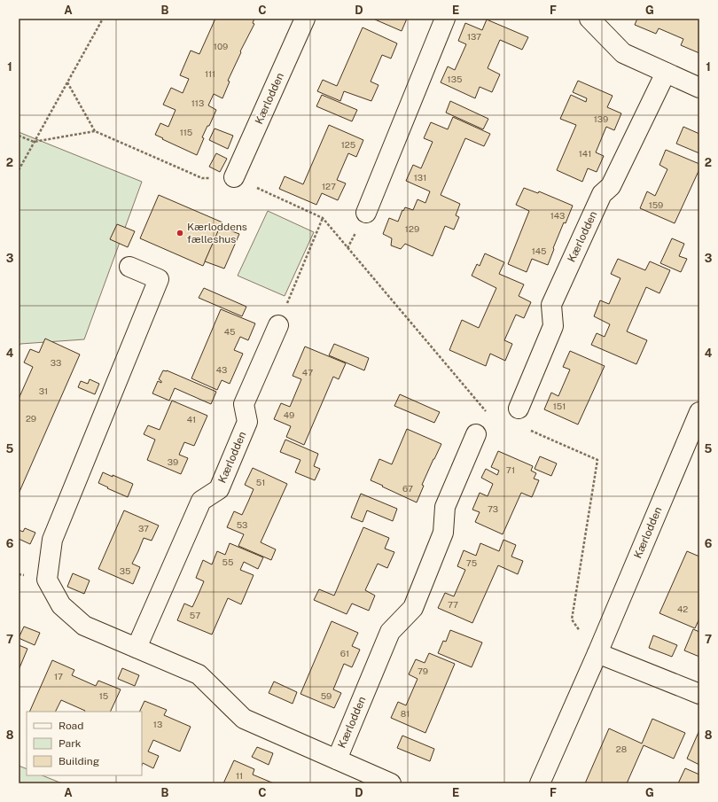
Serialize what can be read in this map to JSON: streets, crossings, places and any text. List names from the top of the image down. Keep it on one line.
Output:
{"streets":{"street":["Kærlodden"]},"places":["Kærloddens fælleshus"],"house_numbers":["137","109","111","135","113","139","115","125","141","131","127","159","143","129","145","45","33","43","47","31","151","49","29","41","39","71","51","67","73","53","37","55","75","35","77","42","57","61","79","17","15","59","81","13","28","11"],"legend":["Road","Park","Building"],"grid":{"columns":["A","B","C","D","E","F","G"],"rows":["1","2","3","4","5","6","7","8"]}}
